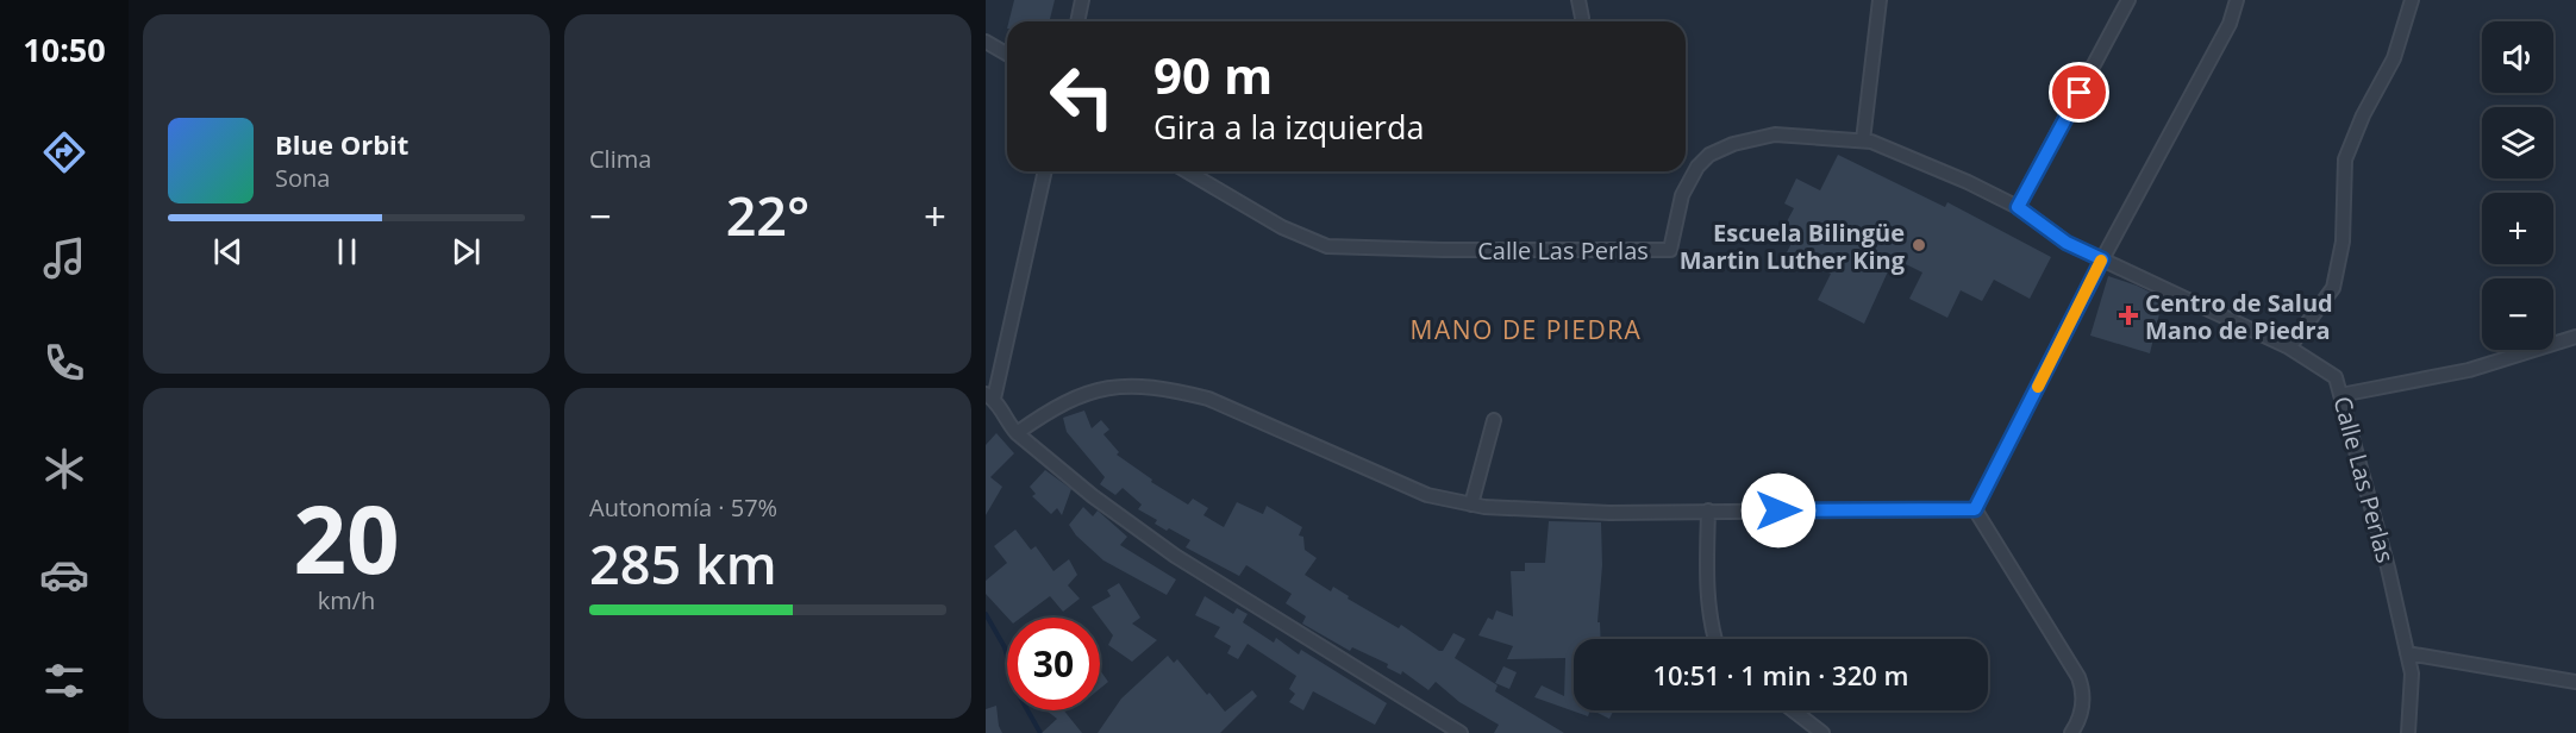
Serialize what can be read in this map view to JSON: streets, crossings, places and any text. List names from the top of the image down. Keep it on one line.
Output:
{"streets":{"street":["Calle Las Perlas"]},"districts":["MANO DE PIEDRA"],"places":{"other":["Escuela Bilingüe Martin Luther King"],"health":["Centro de Salud Mano de Piedra"]},"page":{"tabs":"10:50","tile":["Clima",["20","km/h"],["Autonomía · 57%","285 km"]],"map_buttons":["+","−"],"turn":["90 m","Gira a la izquierda"],"song":["Blue Orbit","Sona"],"heat":["−","22°","+"],"limit":"30","trip":"10:51 · 1 min · 320 m"}}
